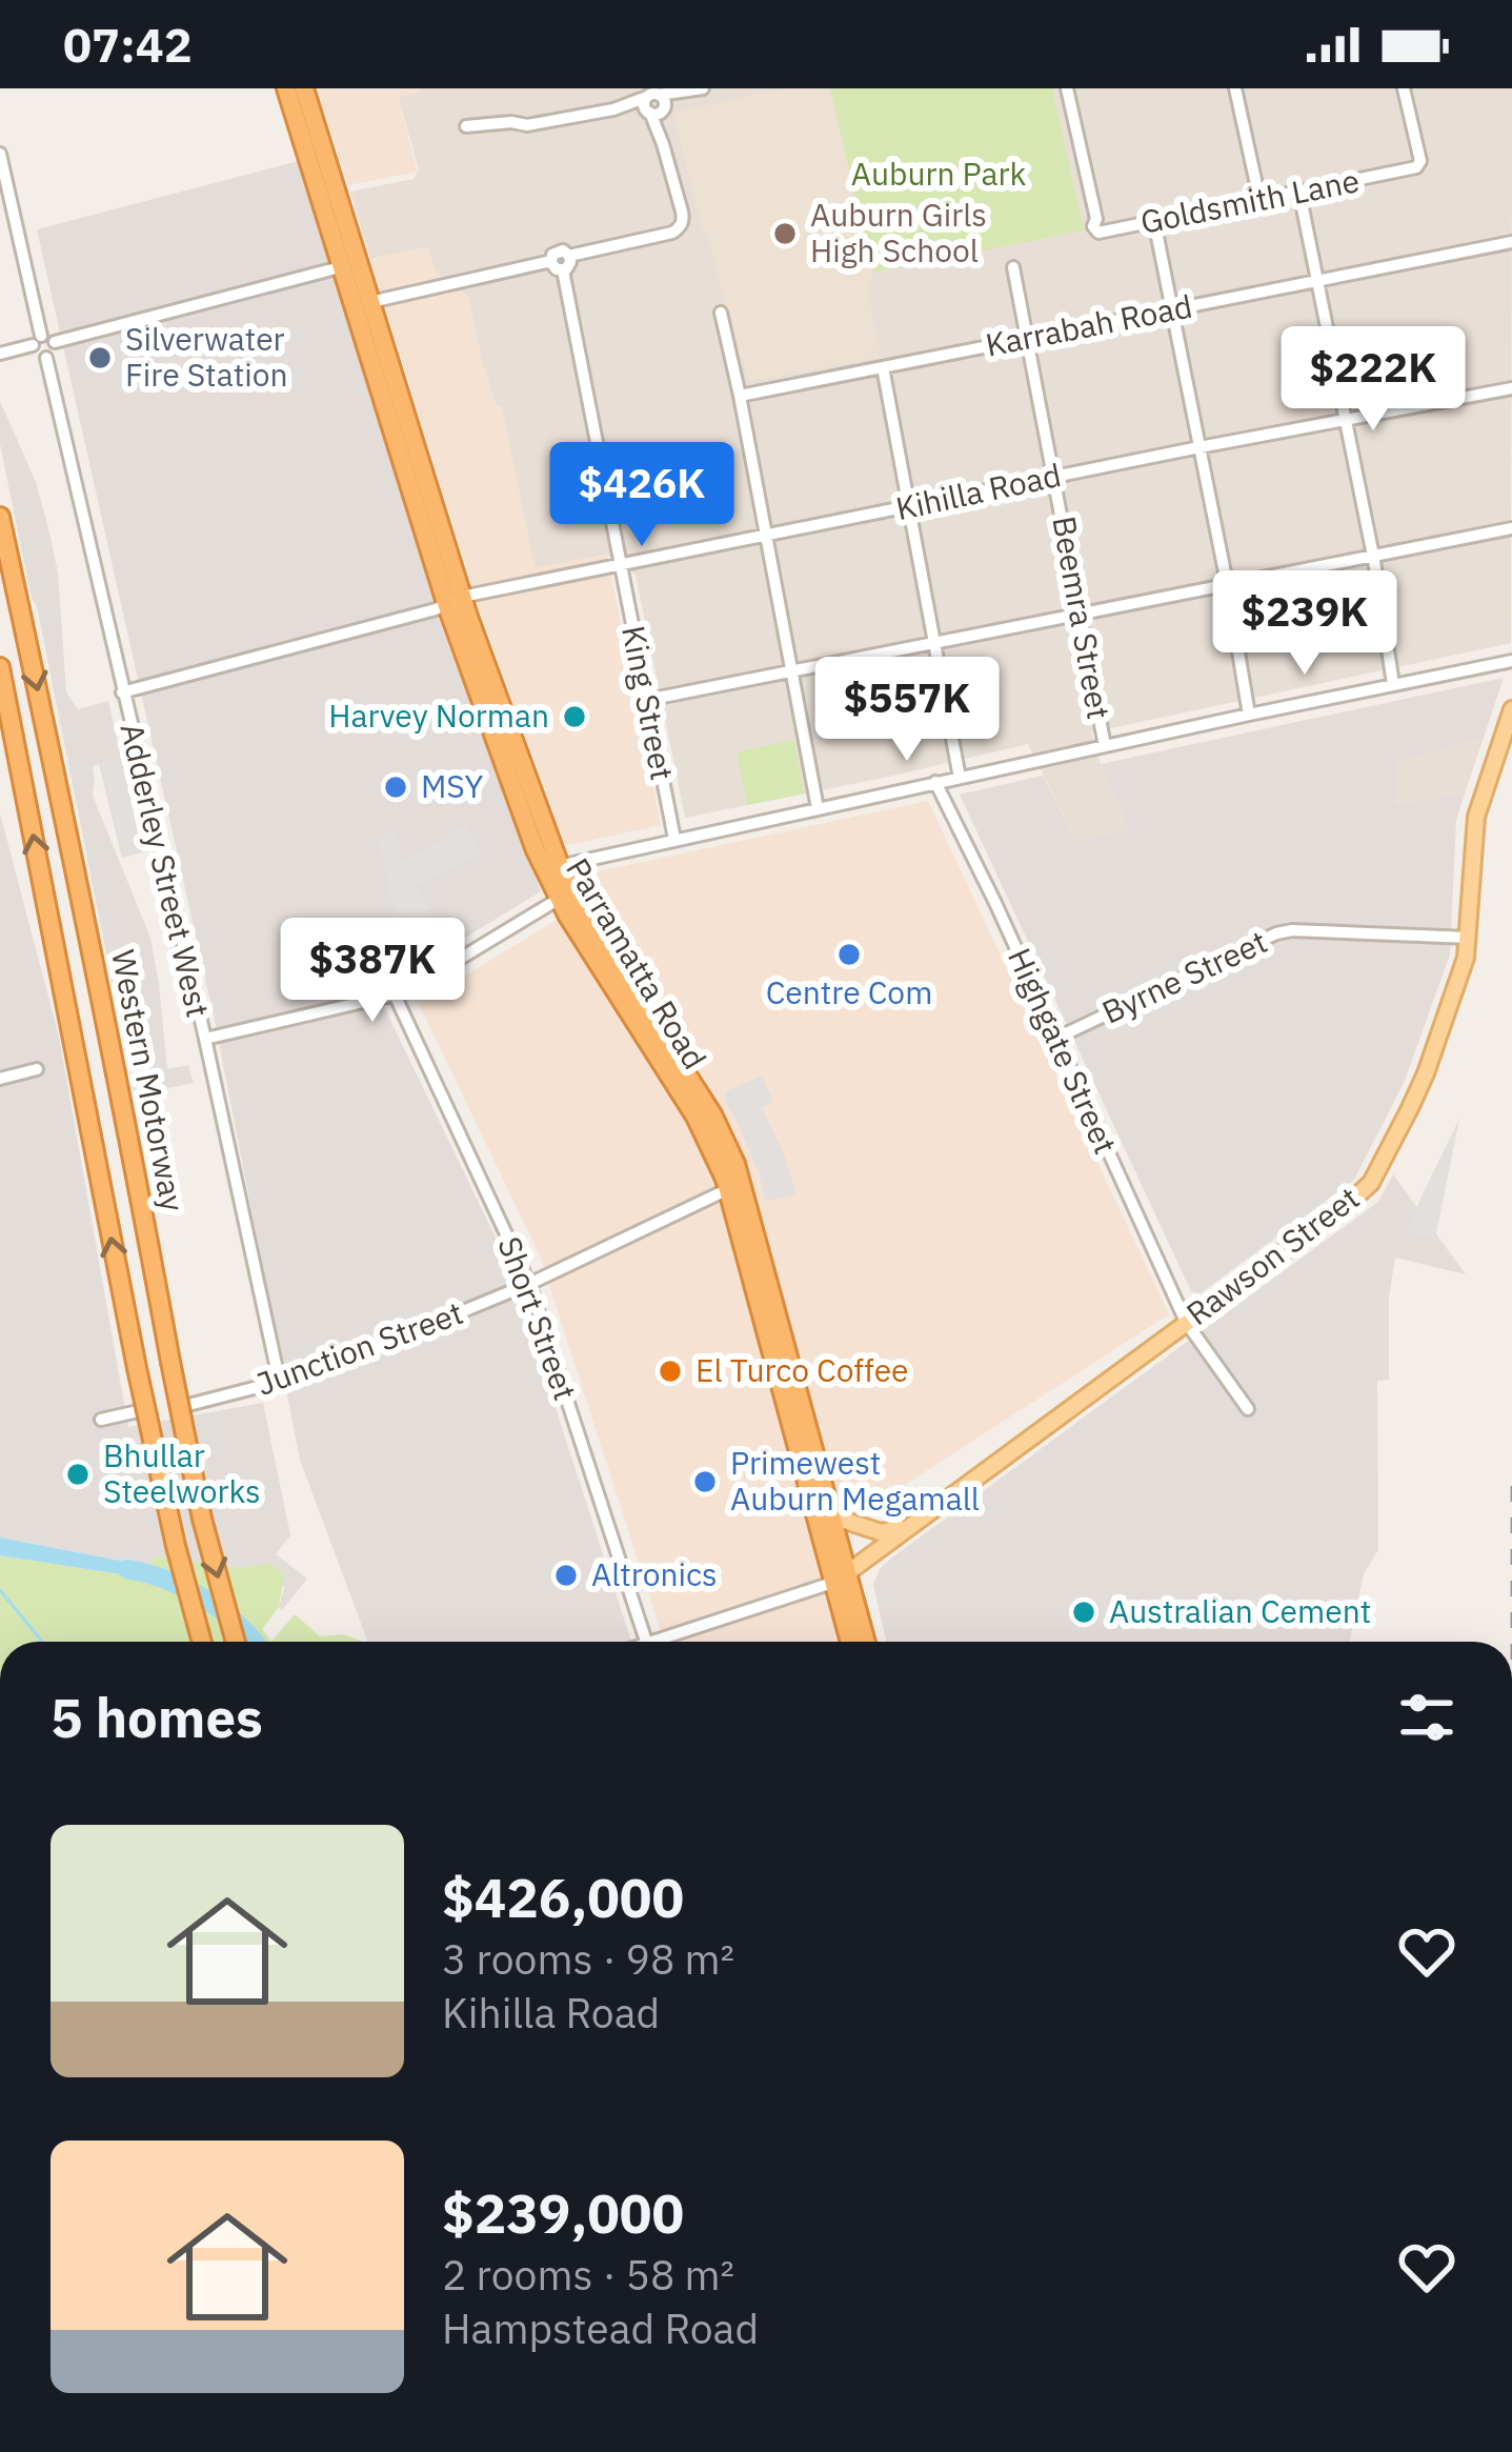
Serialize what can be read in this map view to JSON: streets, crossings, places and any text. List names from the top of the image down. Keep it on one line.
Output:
{"streets":{"highway":["Parramatta Road","Western Motorway"],"main road":["Rawson Street"],"street":["Goldsmith Lane","Karrabah Road","Kihilla Road","Beemra Street","King Street","Adderley Street West","Byrne Street","Highgate Street","Short Street","Junction Street"]},"crossings":[["Karrabah Road","Beemra Street"],["Kihilla Road","Beemra Street"],["Kihilla Road","King Street"],["Kihilla Road","Adderley Street West"],["Kihilla Road","Parramatta Road"],["Adderley Street West","Junction Street"],["Parramatta Road","Rawson Street"],["Parramatta Road","Junction Street"],["Byrne Street","Highgate Street"],["Byrne Street","Rawson Street"],["Highgate Street","Rawson Street"],["Short Street","Junction Street"]],"parks":["Auburn Park"],"places":["Auburn Girls High School","Silverwater Fire Station","Harvey Norman","MSY","Centre Com","El Turco Coffee","Bhullar Steelworks","Primewest Auburn Megamall","Altronics","Australian Cement"],"page":{"status":"07:42","price":["$222K","$426K","$239K","$557K","$387K"],"heading":"5 homes","list":[{"name":"$426,000","note":"3 rooms · 98 m² · Kihilla Road"},{"name":"$239,000","note":"2 rooms · 58 m² · Hampstead Road"}]}}
